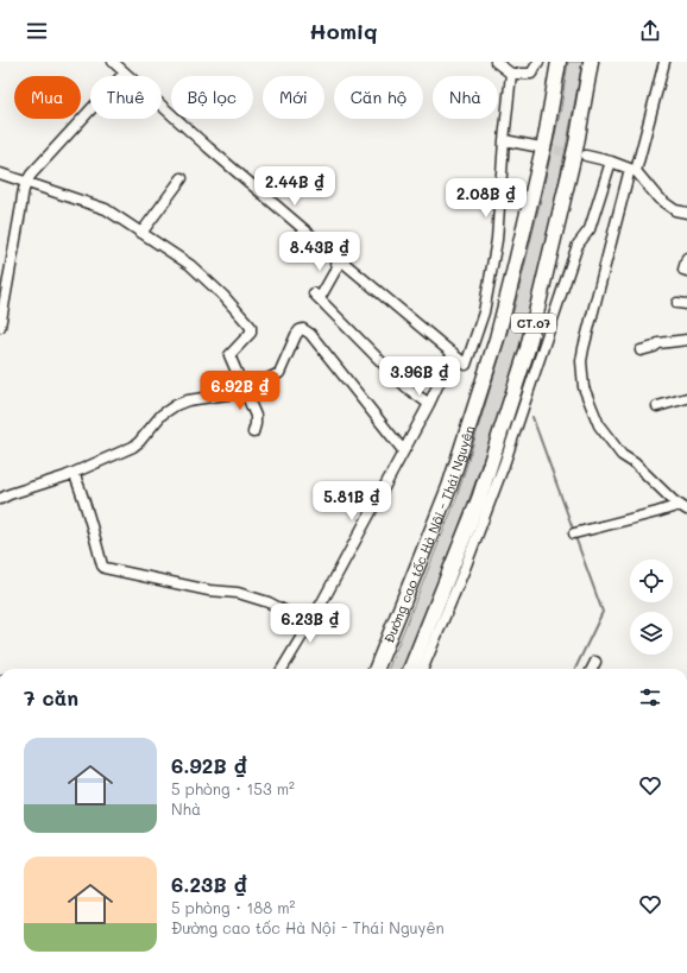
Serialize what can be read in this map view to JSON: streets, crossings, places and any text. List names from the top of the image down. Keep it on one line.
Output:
{"streets":{"highway":["CT.07","Đường cao tốc Hà Nội - Thái Nguyên"]},"page":{"header":"Homiq","chip":["Mua","Thuê","Bộ lọc","Mới","Căn hộ","Nhà"],"price":["2.44B ₫","2.08B ₫","8.43B ₫","3.96B ₫","6.92B ₫","5.81B ₫","6.23B ₫"],"heading":"7 căn","list":[{"name":"6.92B ₫","note":"5 phòng · 153 m² · Nhà"},{"name":"6.23B ₫","note":"5 phòng · 188 m² · Đường cao tốc Hà Nội - Thái Nguyên"}]}}
